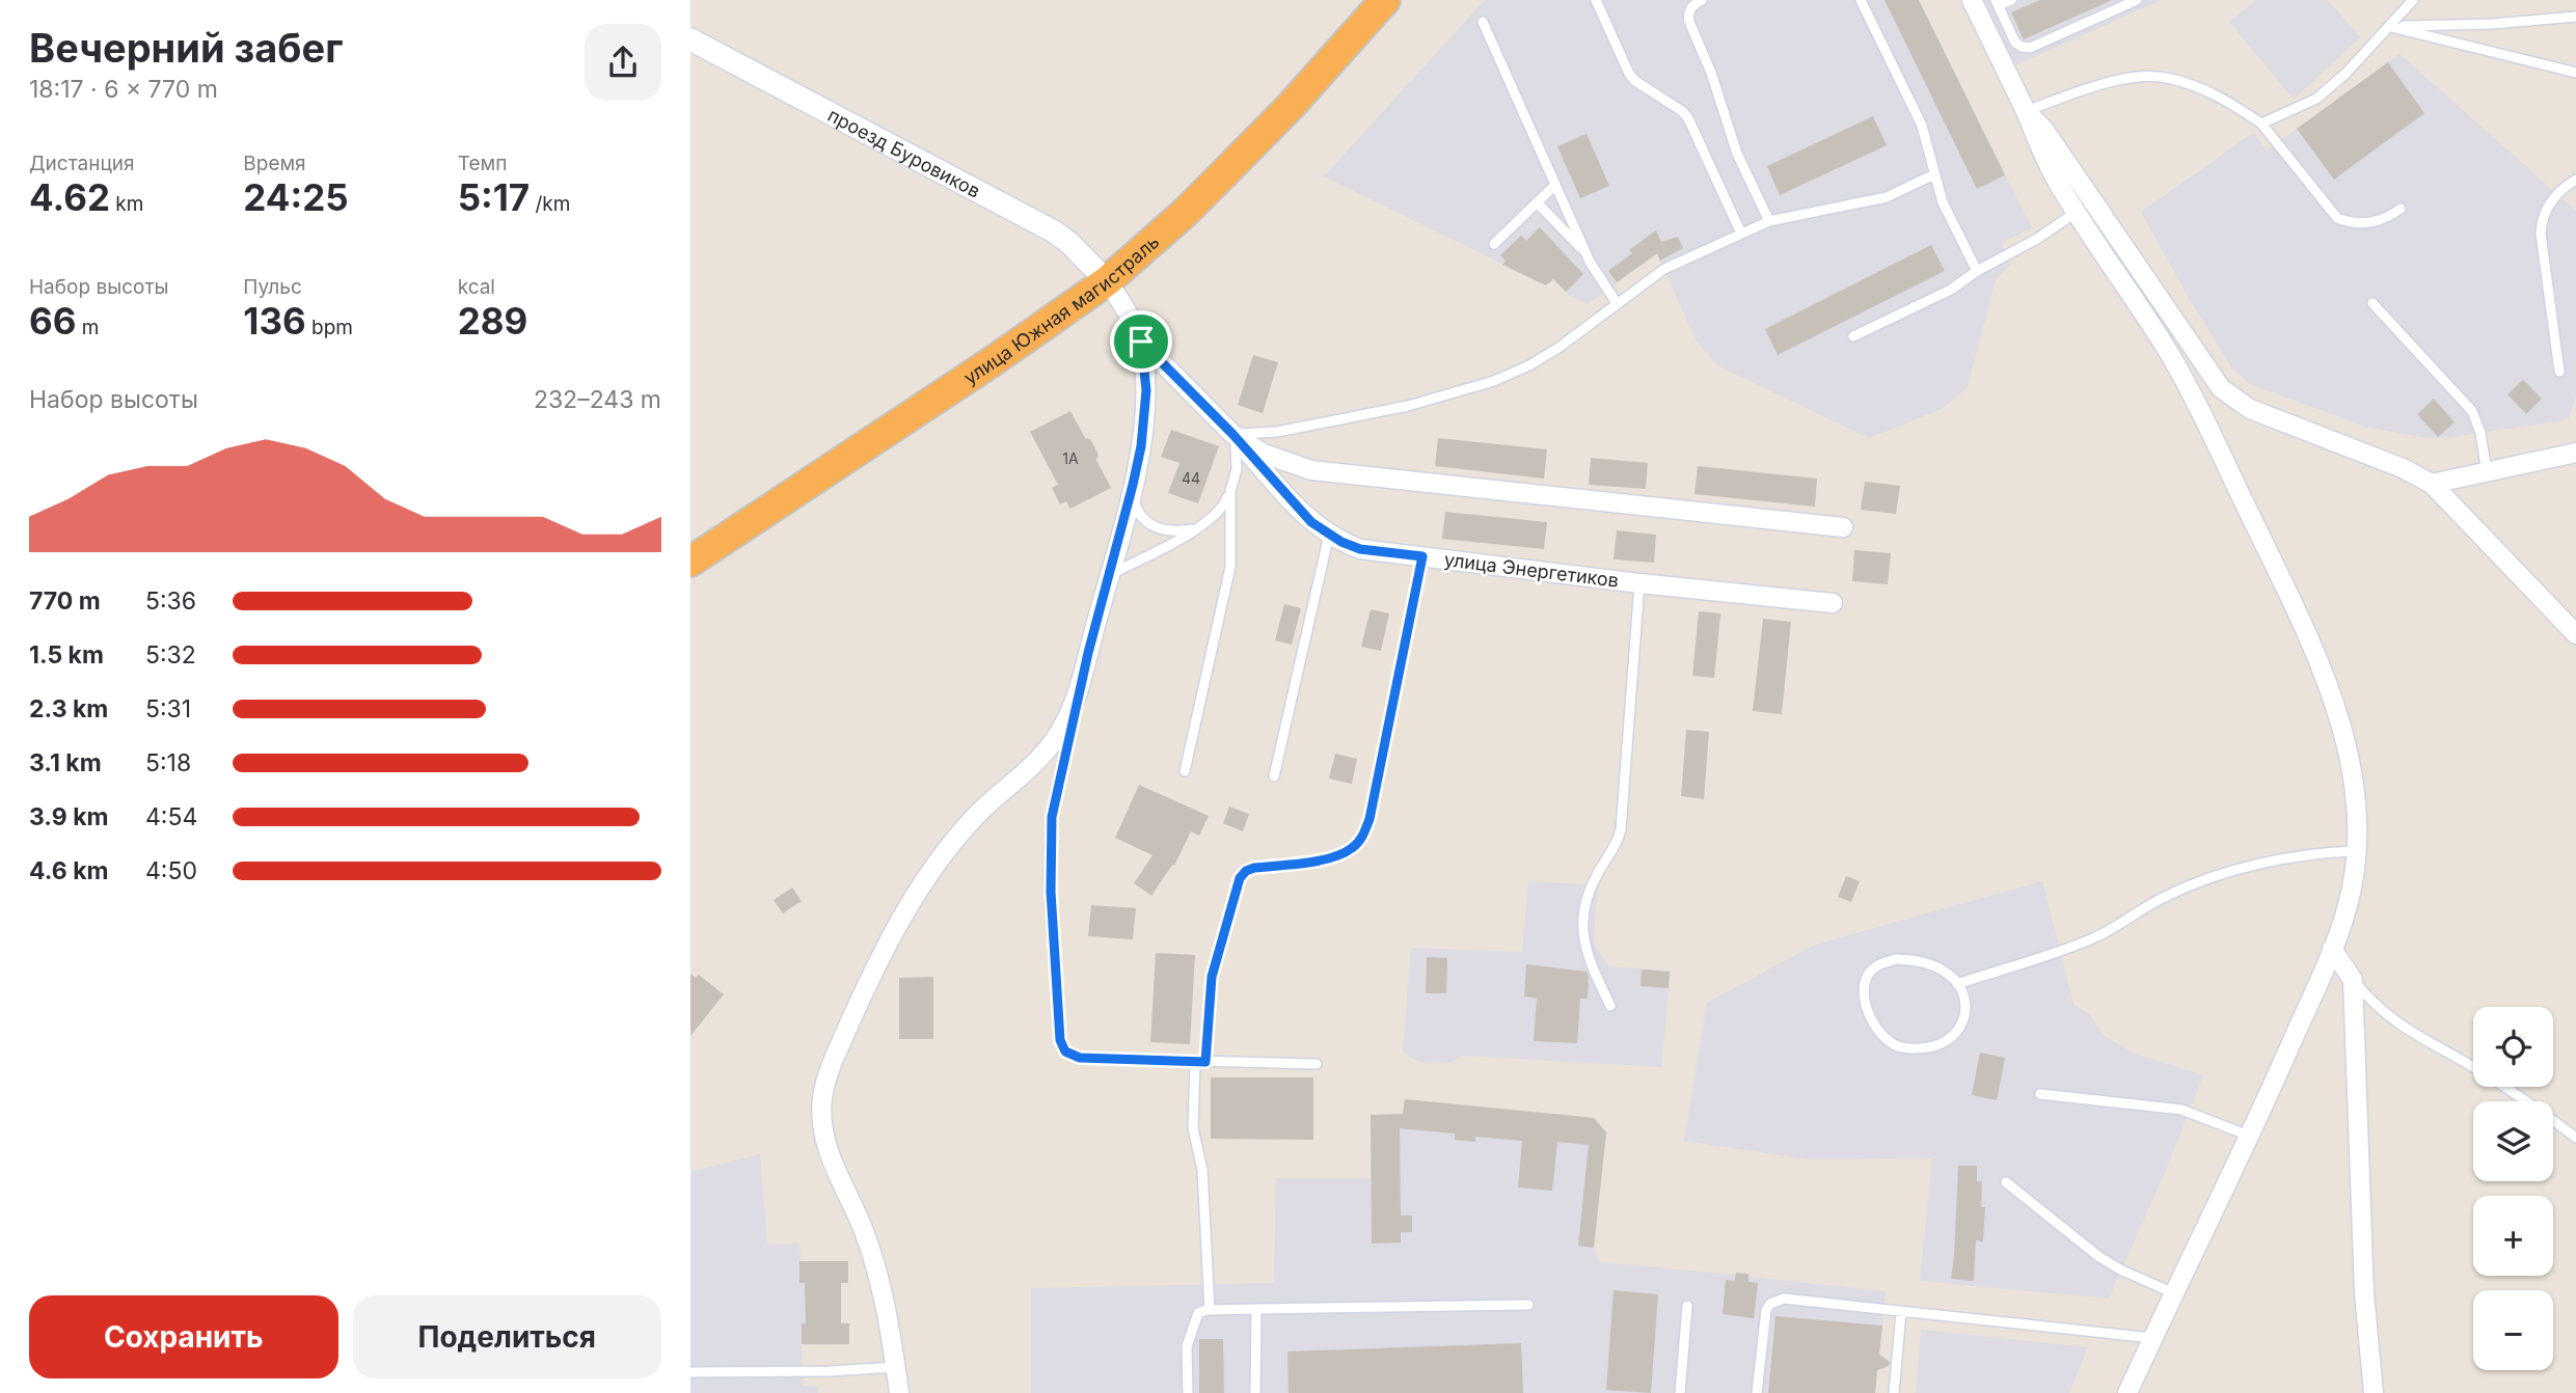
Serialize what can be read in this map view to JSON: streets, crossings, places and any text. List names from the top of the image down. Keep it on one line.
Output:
{"streets":{"highway":["улица Южная магистраль"],"street":["проезд Буровиков","улица Энергетиков"]},"crossings":[["проезд Буровиков","улица Южная магистраль"]],"house_numbers":["1А","44"],"page":{"heading":["Вечерний забег","18:17 · 6 × 770 m"],"stats":[["Дистанция","4.62 km"],["Время","24:25"],["Темп","5:17 /km"],["Набор высоты","66 m"],["Пульс","136 bpm"],["kcal","289"]],"chart":["Набор высоты","232–243 m"],"list":[{"name":"770 m","note":"5:36"},{"name":"1.5 km","note":"5:32"},{"name":"2.3 km","note":"5:31"},{"name":"3.1 km","note":"5:18"},{"name":"3.9 km","note":"4:54"},{"name":"4.6 km","note":"4:50"}],"map_buttons":["+","−"],"buttons":["Сохранить","Поделиться"]}}
